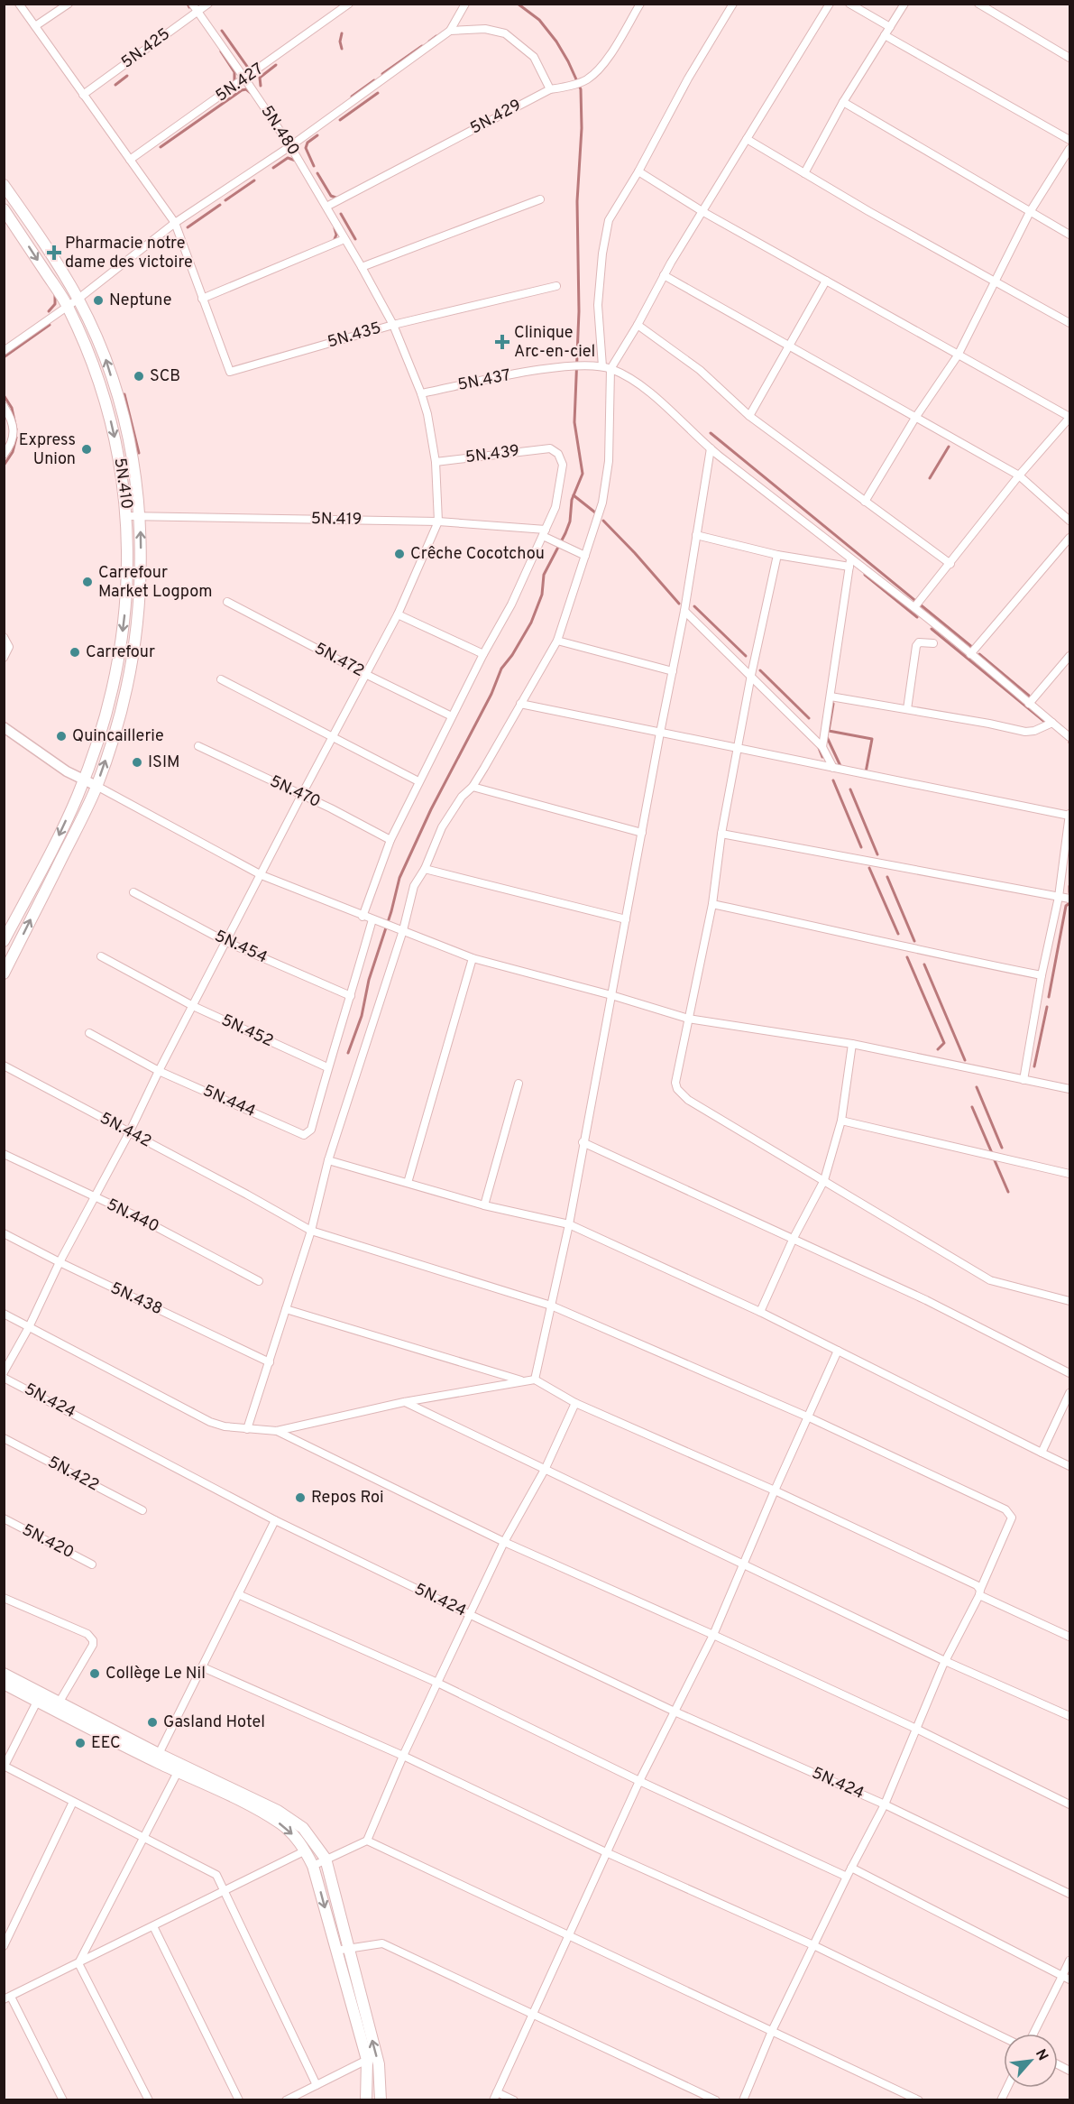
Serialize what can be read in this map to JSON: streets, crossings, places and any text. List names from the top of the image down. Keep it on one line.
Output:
{"streets":{"main road":["5N.410"],"street":["5N.425","5N.427","5N.429","5N.480","5N.435","5N.437","5N.439","5N.419","5N.472","5N.470","5N.454","5N.452","5N.444","5N.442","5N.440","5N.438","5N.424","5N.422","5N.420"]},"crossings":[["5N.425","5N.480"],["5N.425","5N.435"],["5N.427","5N.480"],["5N.427","5N.435"],["5N.429","5N.480"],["5N.480","5N.435"],["5N.480","5N.437"],["5N.480","5N.439"],["5N.480","5N.419"],["5N.439","5N.419"],["5N.410","5N.419"],["5N.452","5N.444"]],"places":{"health":["Pharmacie notre dame des victoire","Clinique Arc-en-ciel"],"other":["Neptune","SCB","Express Union","Crêche Cocotchou","Carrefour Market Logpom","Carrefour","Quincaillerie","ISIM","Repos Roi","Collège Le Nil","Gasland Hotel","EEC"]},"north":"top right"}
